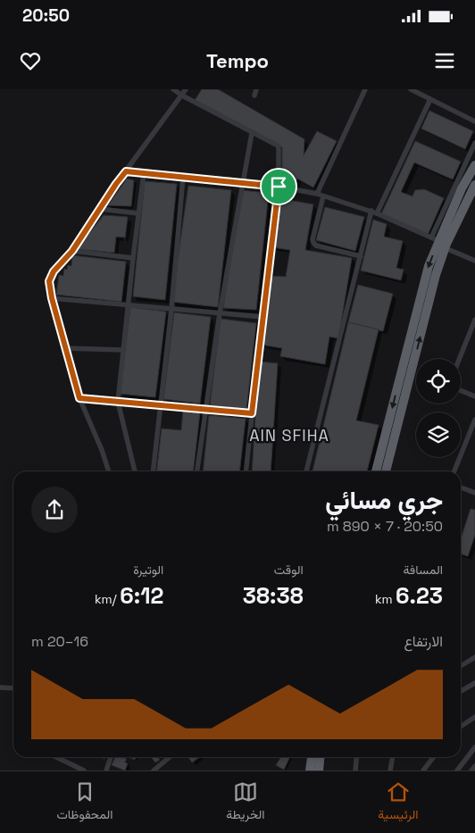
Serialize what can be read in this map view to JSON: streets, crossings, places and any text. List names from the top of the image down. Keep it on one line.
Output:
{"districts":["AIN SFIHA"],"page":{"status":"20:50","header":"Tempo","heading":["جري مسائي","20:50 · 7 × 890 m"],"stats":[["المسافة","6.23 km"],["الوقت","38:38"],["الوتيرة","6:12 /km"]],"chart":["الارتفاع","16–20 m"],"tabs":["الرئيسية","الخريطة","المحفوظات"]}}
